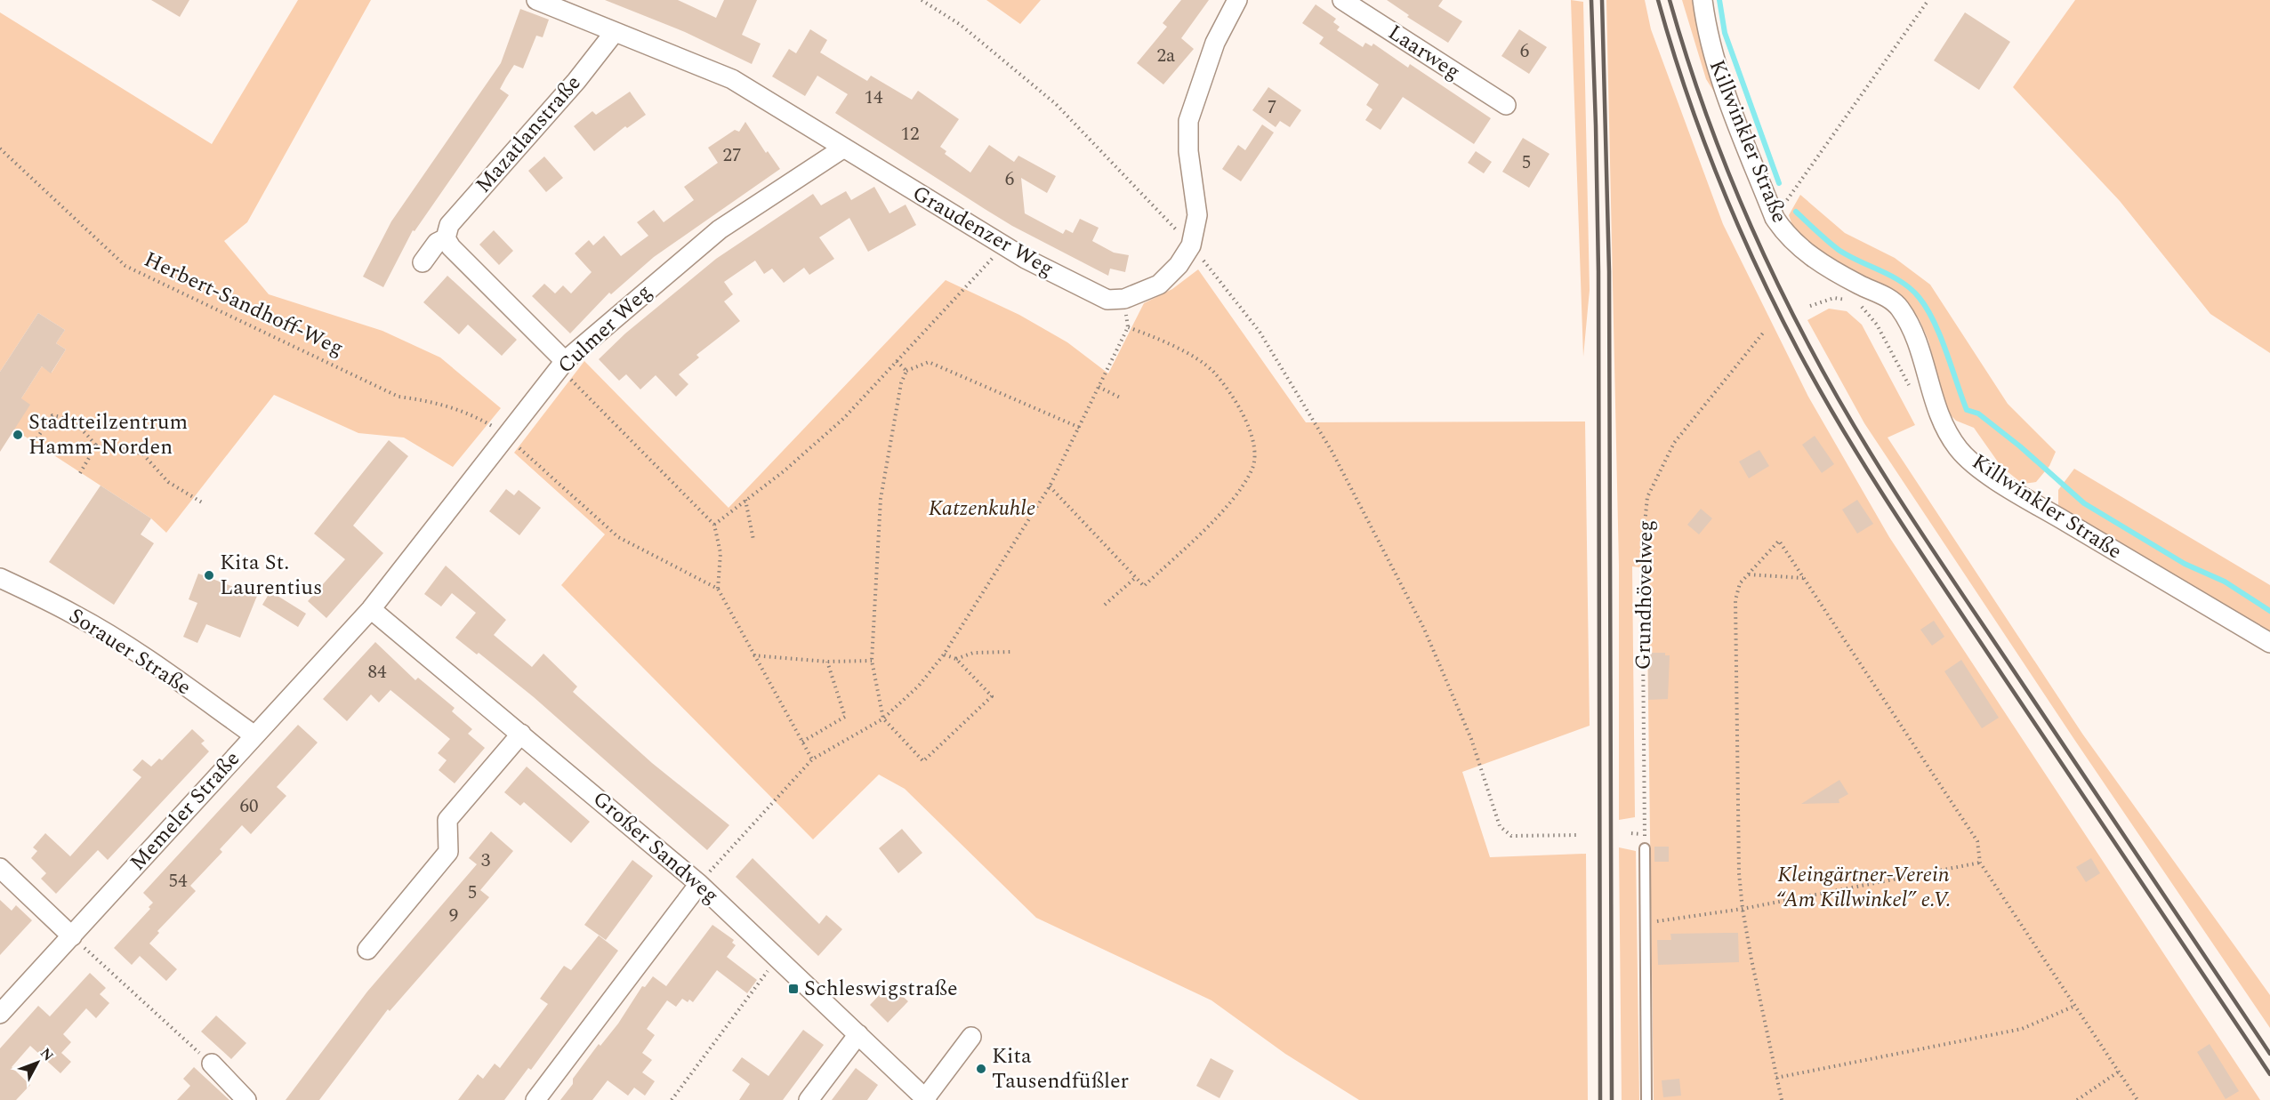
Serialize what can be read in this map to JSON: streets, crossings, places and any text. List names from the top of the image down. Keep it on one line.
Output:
{"streets":{"street":["Laarweg","Mazatlanstraße","Killwinkler Straße","Graudenzer Weg","Culmer Weg","Sorauer Straße","Memeler Straße","Großer Sandweg"],"path":["Herbert-Sandhoff-Weg","Grundhövelweg"]},"crossings":[["Mazatlanstraße","Graudenzer Weg"],["Graudenzer Weg","Culmer Weg"],["Herbert-Sandhoff-Weg","Culmer Weg"],["Culmer Weg","Memeler Straße"],["Culmer Weg","Großer Sandweg"],["Sorauer Straße","Memeler Straße"],["Memeler Straße","Großer Sandweg"]],"parks":["Katzenkuhle","Kleingärtner-Verein “Am Killwinkel” e.V."],"places":{"other":["Stadtteilzentrum Hamm-Norden","Kita St. Laurentius","Kita Tausendfüßler"],"transit":["Schleswigstraße"]},"house_numbers":["6","2a","14","7","12","27","5","6","84","60","3","54","5","9"],"north":"top right"}
